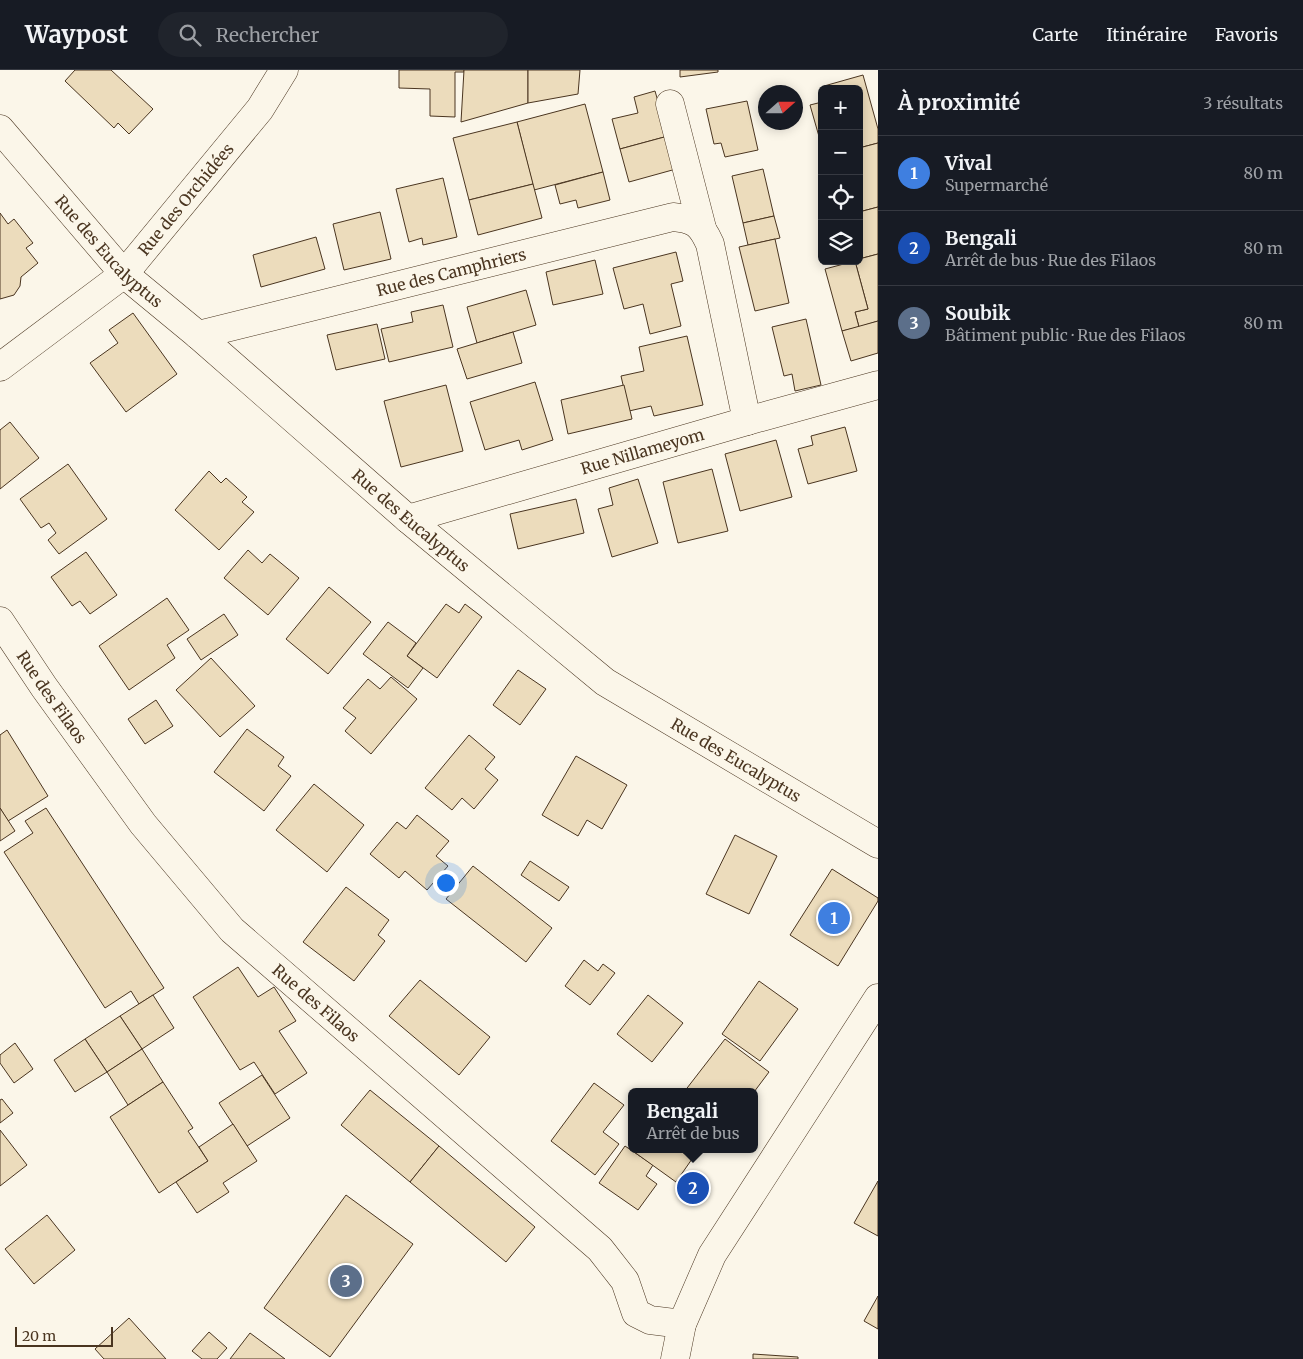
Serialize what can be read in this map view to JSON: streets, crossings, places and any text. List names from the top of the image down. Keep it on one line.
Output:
{"streets":{"street":["Rue des Orchidées","Rue des Eucalyptus","Rue des Camphriers","Rue Nillameyom","Rue des Filaos"]},"crossings":[["Rue des Orchidées","Rue des Eucalyptus"],["Rue des Eucalyptus","Rue des Camphriers"],["Rue des Eucalyptus","Rue Nillameyom"]],"scale_bar":"20 m","north":"right","page":{"header":"Waypost","search":"Rechercher","nav":["Carte","Itinéraire","Favoris"],"heading":["À proximité","3 résultats"],"map_buttons":["+","−"],"list":[{"mark":"1","name":"Vival","note":"Supermarché","value":"80 m"},{"mark":"2","name":"Bengali","note":"Arrêt de bus · Rue des Filaos","value":"80 m"},{"mark":"3","name":"Soubik","note":"Bâtiment public · Rue des Filaos","value":"80 m"}],"pins":["1","2","3"],"popup":["Bengali","Arrêt de bus"],"scale":"20 m"}}
